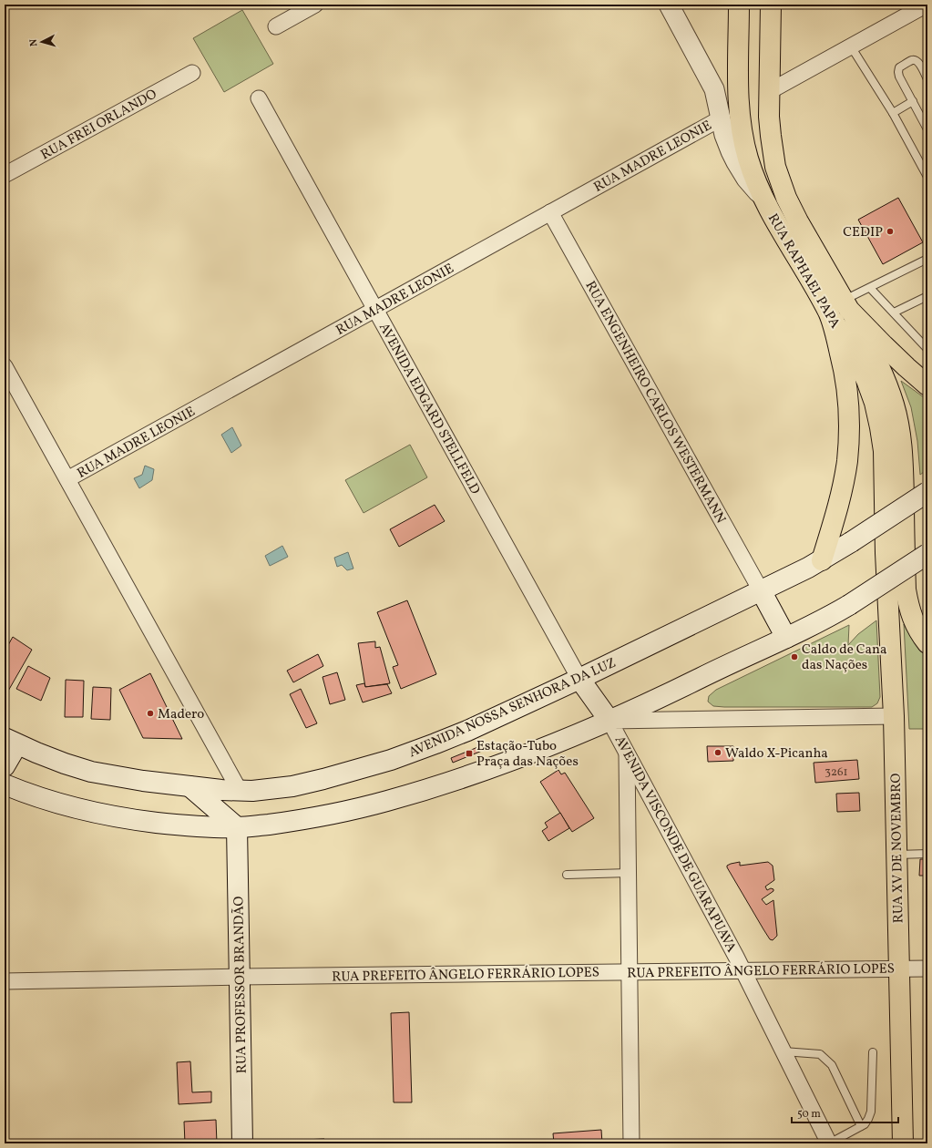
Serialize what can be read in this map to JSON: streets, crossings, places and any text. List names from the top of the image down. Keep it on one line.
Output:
{"streets":{"main road":["RUA RAPHAEL PAPA","AVENIDA NOSSA SENHORA DA LUZ","RUA XV DE NOVEMBRO","RUA PROFESSOR BRANDÃO"],"street":["RUA FREI ORLANDO","RUA MADRE LEONIE","RUA ENGENHEIRO CARLOS WESTERMANN","AVENIDA EDGARD STELLFELD","AVENIDA VISCONDE DE GUARAPUAVA","RUA PREFEITO ÂNGELO FERRÁRIO LOPES"]},"crossings":[["RUA MADRE LEONIE","RUA RAPHAEL PAPA"],["RUA MADRE LEONIE","RUA ENGENHEIRO CARLOS WESTERMANN"],["RUA MADRE LEONIE","AVENIDA EDGARD STELLFELD"],["RUA RAPHAEL PAPA","RUA XV DE NOVEMBRO"],["RUA ENGENHEIRO CARLOS WESTERMANN","AVENIDA NOSSA SENHORA DA LUZ"],["AVENIDA EDGARD STELLFELD","AVENIDA NOSSA SENHORA DA LUZ"],["AVENIDA VISCONDE DE GUARAPUAVA","RUA PREFEITO ÂNGELO FERRÁRIO LOPES"],["RUA XV DE NOVEMBRO","RUA PREFEITO ÂNGELO FERRÁRIO LOPES"],["RUA PREFEITO ÂNGELO FERRÁRIO LOPES","RUA PROFESSOR BRANDÃO"]],"places":{"other":["CEDIP","Caldo de Cana das Nações","Madero","Waldo X-Picanha"],"transit":["Estação-Tubo Praça das Nações"]},"house_numbers":["3261"],"scale_bar":"50 m","north":"left"}
